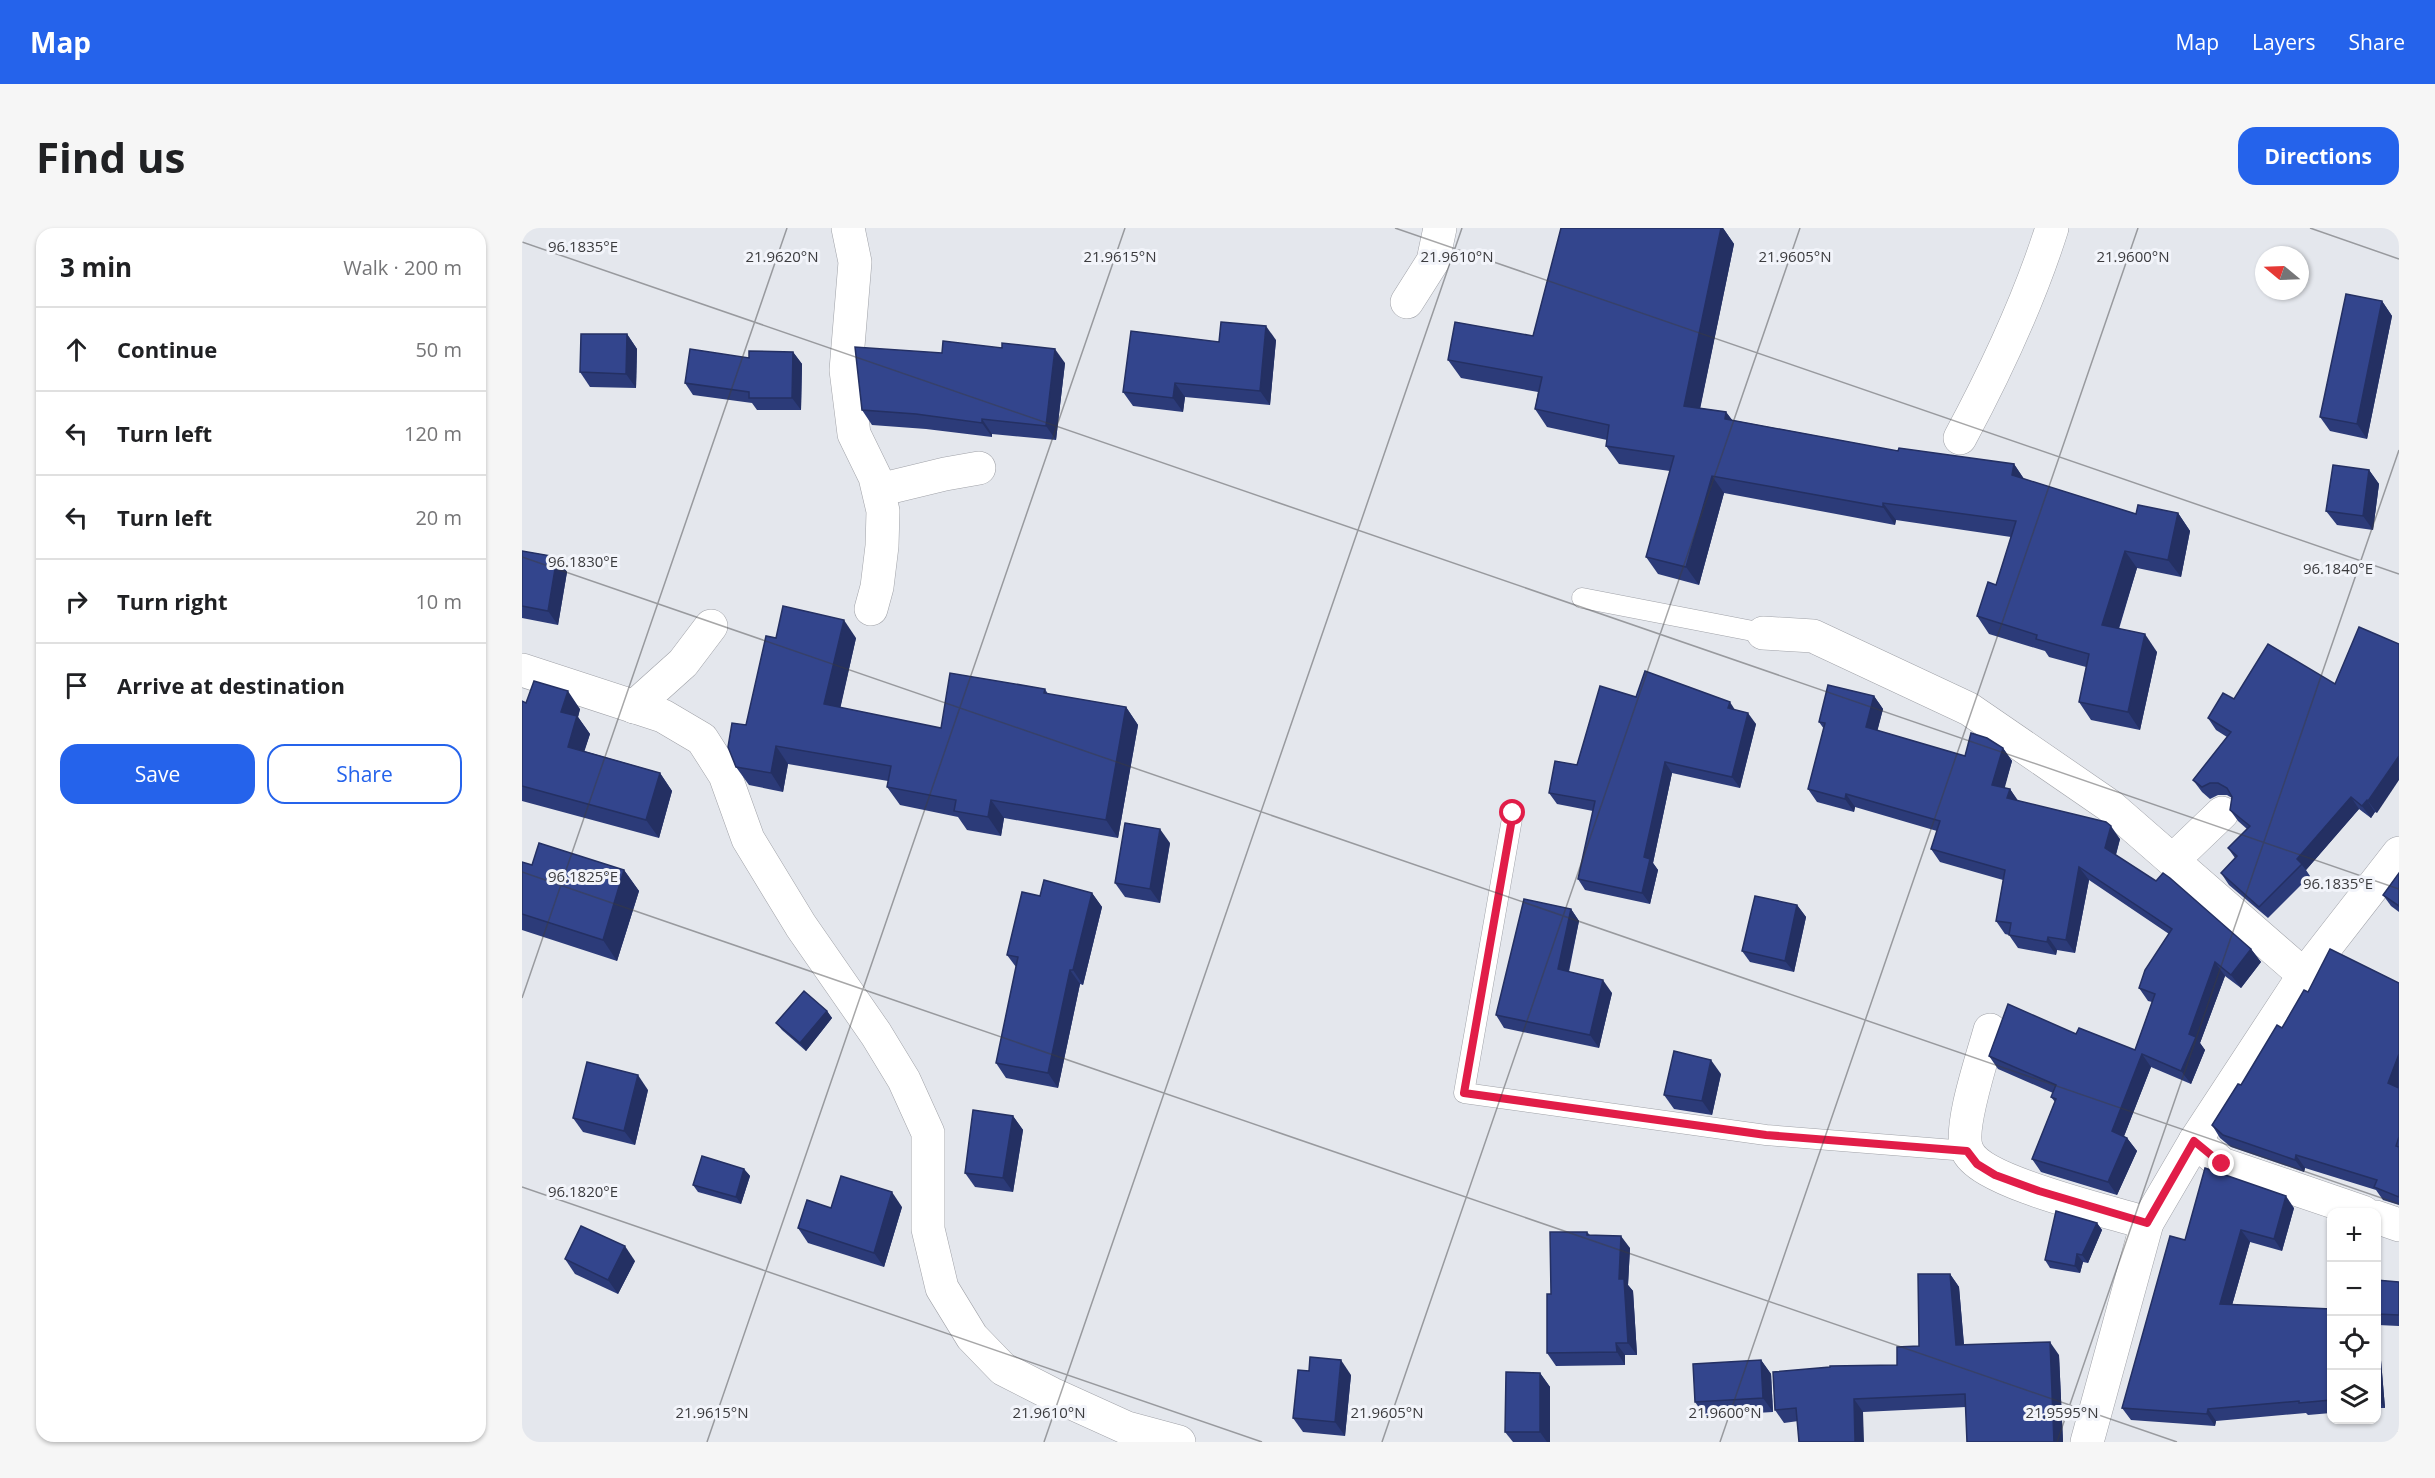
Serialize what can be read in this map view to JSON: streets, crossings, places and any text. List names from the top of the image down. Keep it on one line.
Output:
{"north":"left","page":{"header":"Map","nav":["Map","Layers","Share"],"buttons":["Directions",["Save","Share"]],"title":"Find us","heading":["3 min","Walk · 200 m"],"list":[["Continue","50 m"],["Turn left","120 m"],["Turn left","20 m"],["Turn right","10 m"],"Arrive at destination"],"map_buttons":["+","−"]},"coordinates":["96.1835°E","21.9620°N","21.9615°N","21.9610°N","21.9605°N","21.9600°N","96.1830°E","96.1840°E","96.1825°E","96.1820°E","21.9595°N"]}
